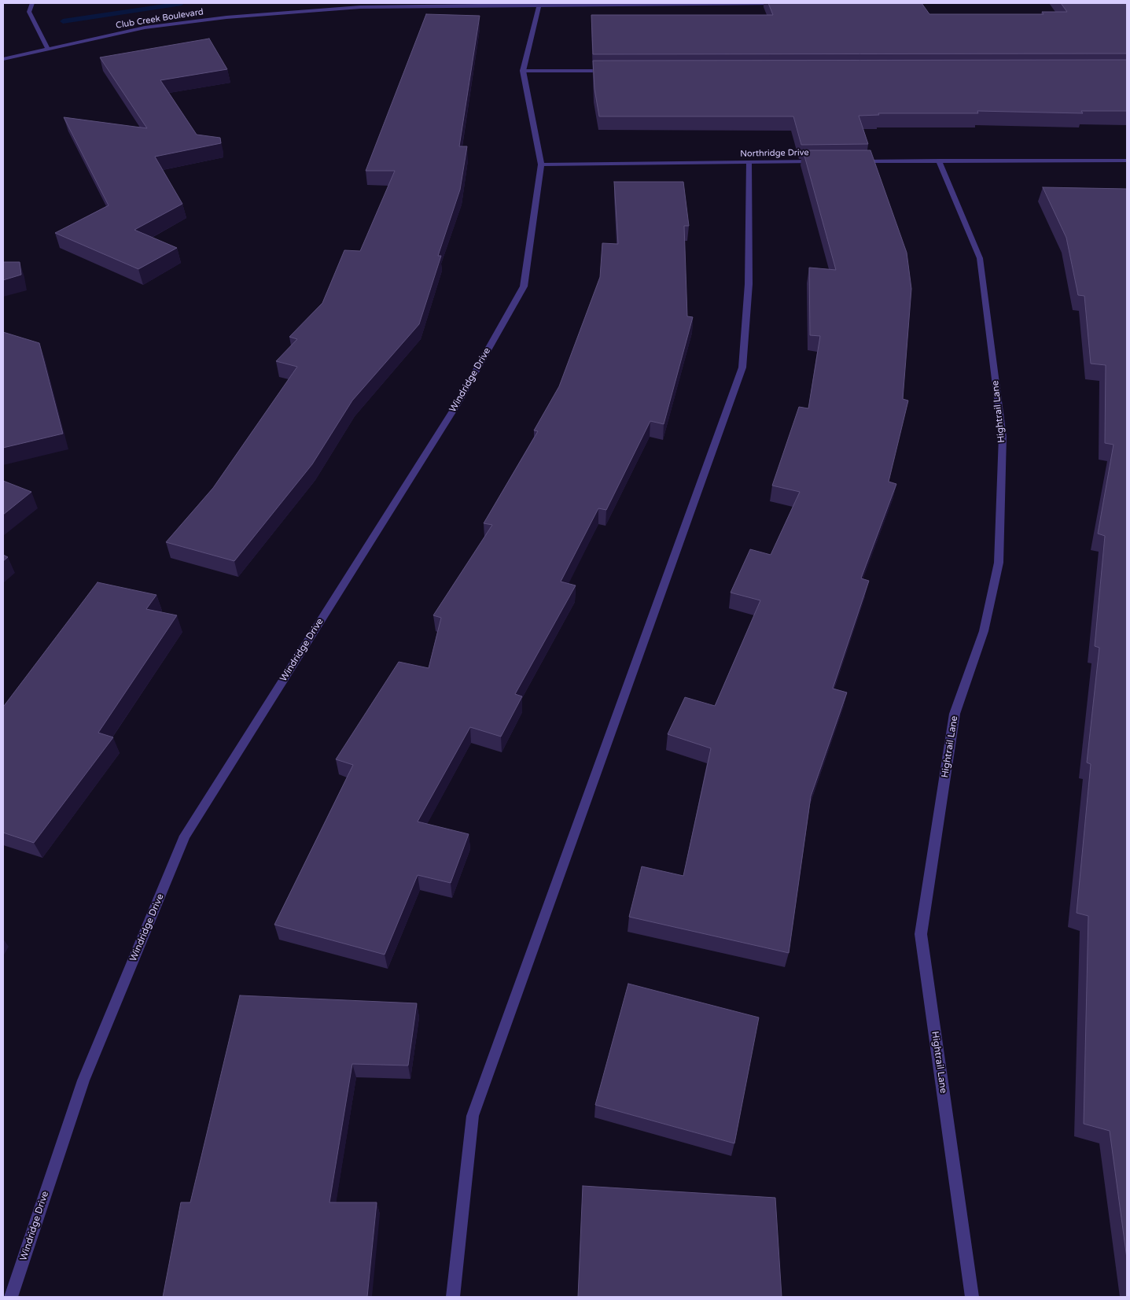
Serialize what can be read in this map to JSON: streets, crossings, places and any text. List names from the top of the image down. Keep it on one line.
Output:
{"streets":{"street":["Club Creek Boulevard","Northridge Drive","Windridge Drive","Hightrail Lane"]},"crossings":[["Club Creek Boulevard","Windridge Drive"],["Northridge Drive","Windridge Drive"]]}
